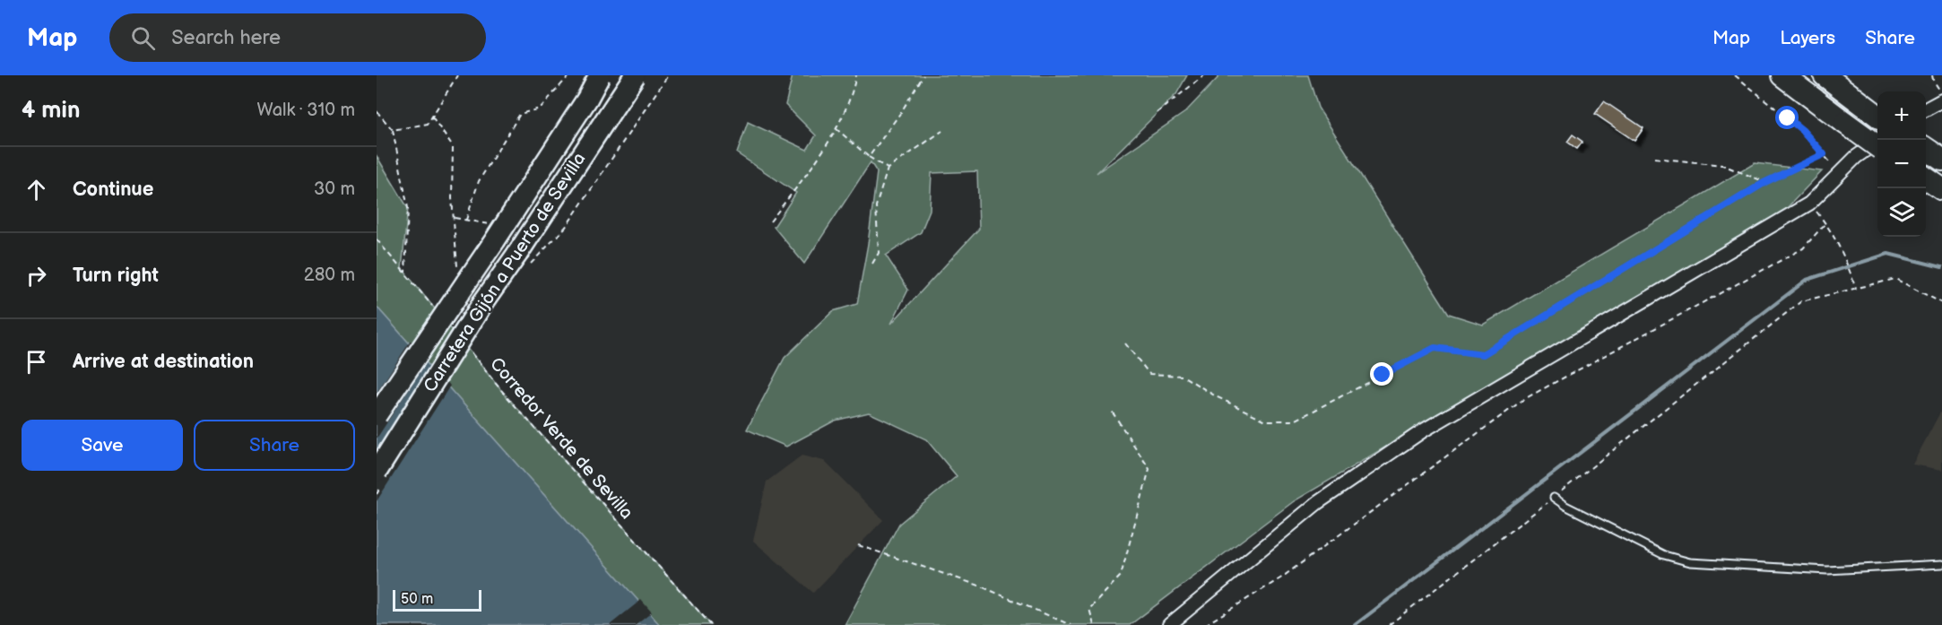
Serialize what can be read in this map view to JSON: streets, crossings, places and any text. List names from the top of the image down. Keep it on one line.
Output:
{"streets":{"highway":["Carretera Gijón a Puerto de Sevilla"],"path":["Corredor Verde de Sevilla"]},"scale_bar":"50 m","page":{"header":"Map","search":"Search here","nav":["Map","Layers","Share"],"heading":["4 min","Walk · 310 m"],"map_buttons":["+","−"],"list":[["Continue","30 m"],["Turn right","280 m"],"Arrive at destination"],"buttons":["Save","Share"],"scale":"50 m"}}
